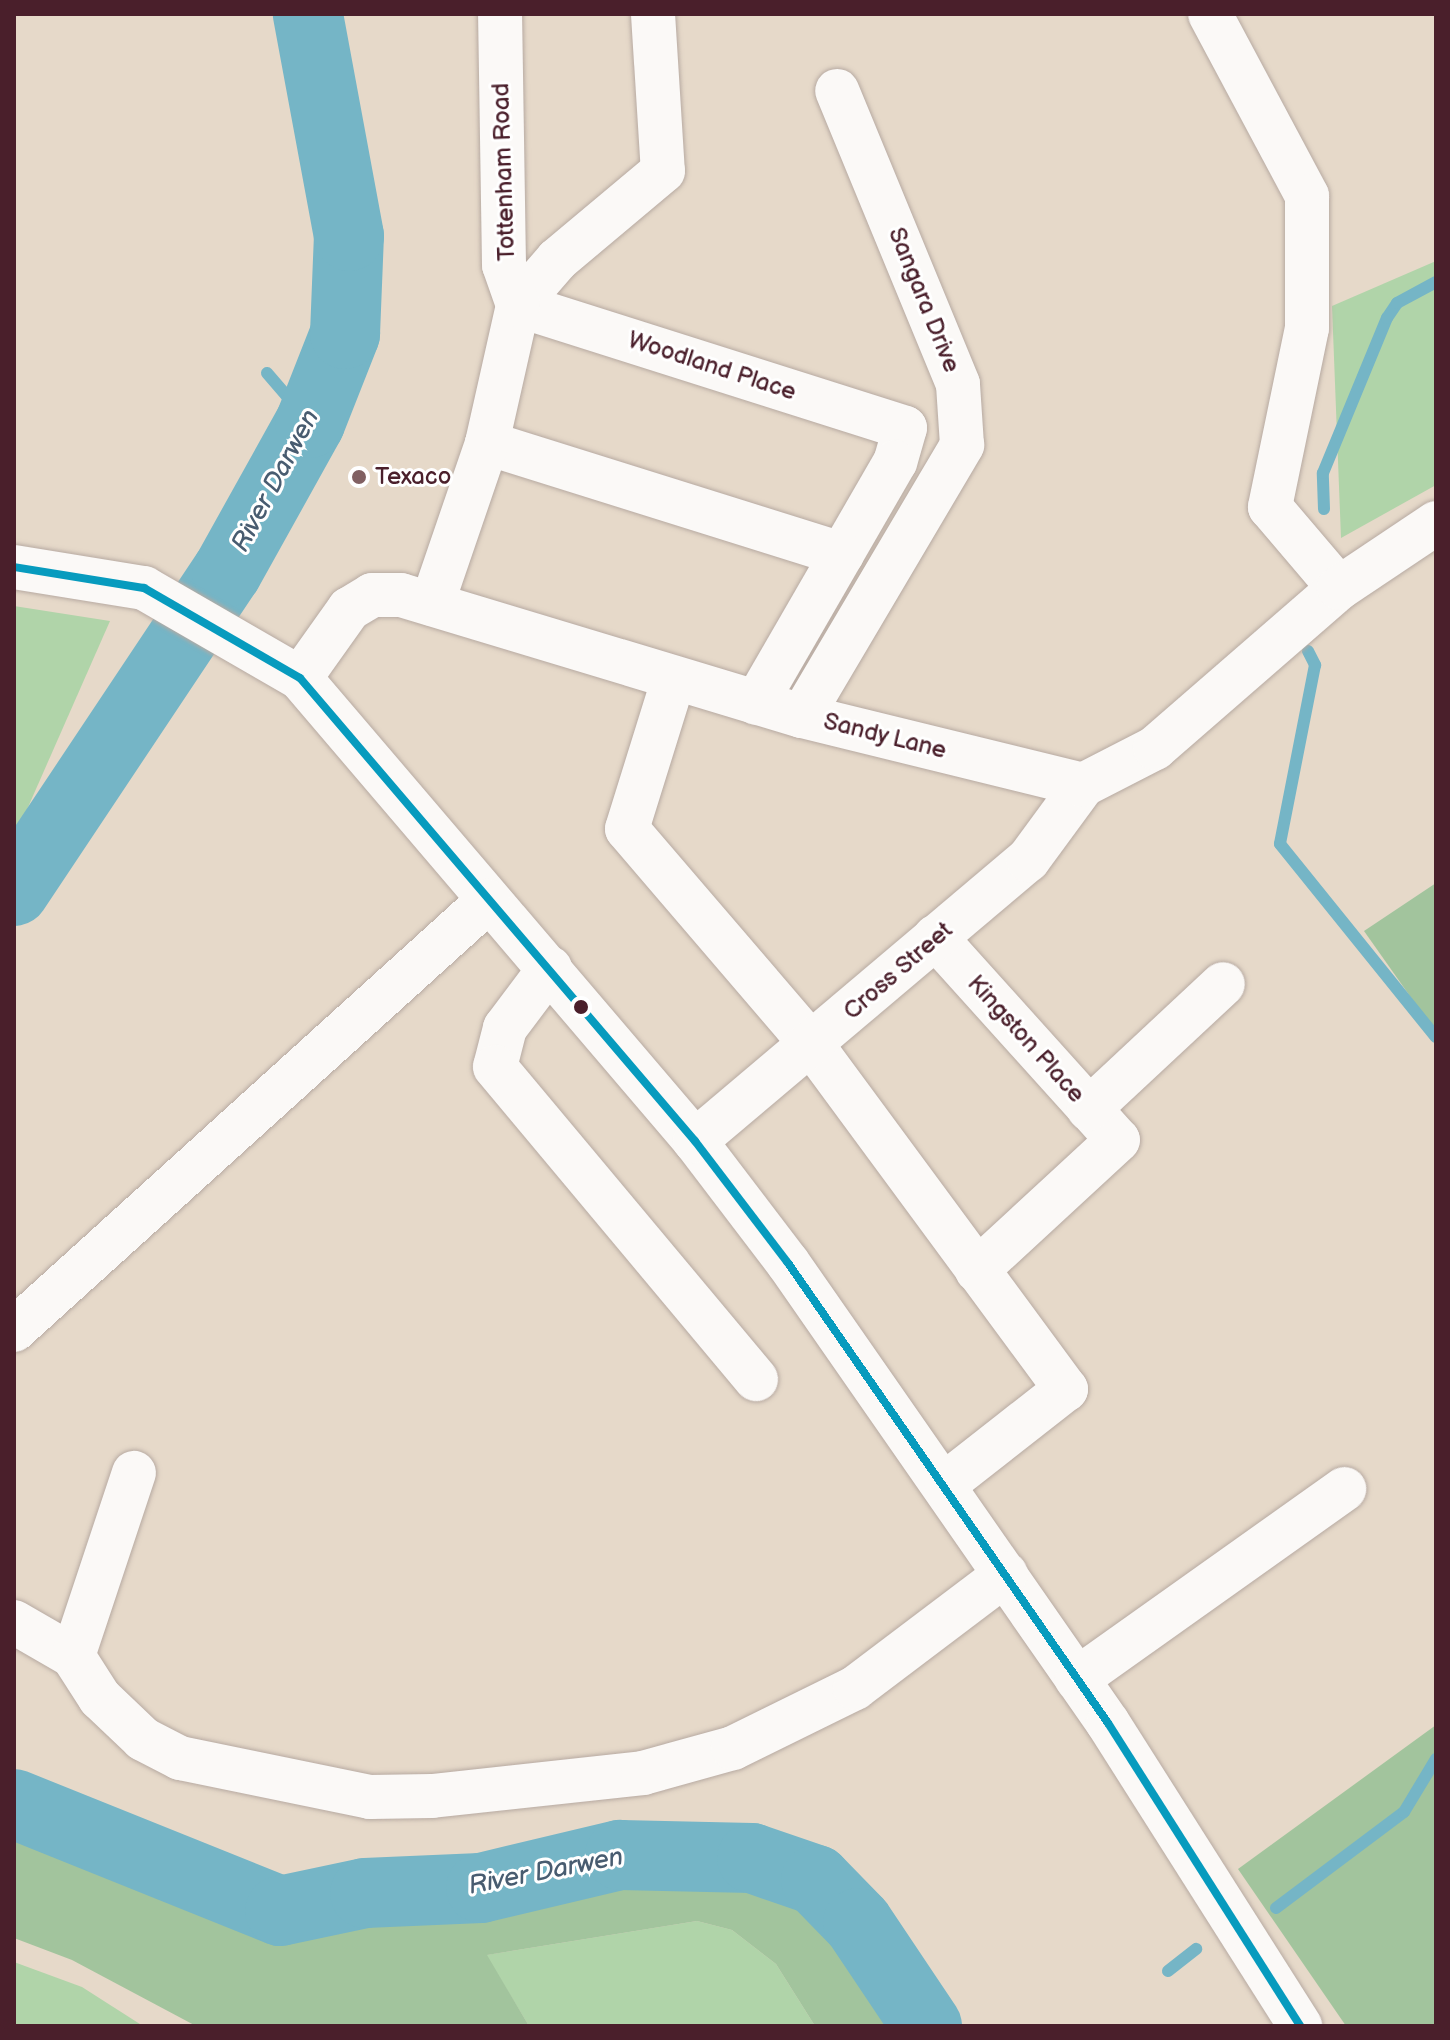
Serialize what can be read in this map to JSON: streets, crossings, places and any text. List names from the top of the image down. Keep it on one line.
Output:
{"streets":{"street":["Tottenham Road","Sangara Drive","Woodland Place","Sandy Lane","Cross Street","Kingston Place"]},"crossings":[["Tottenham Road","Woodland Place"],["Sangara Drive","Sandy Lane"],["Sandy Lane","Cross Street"],["Cross Street","Kingston Place"]],"water":["River Darwen"],"places":["Texaco"]}
